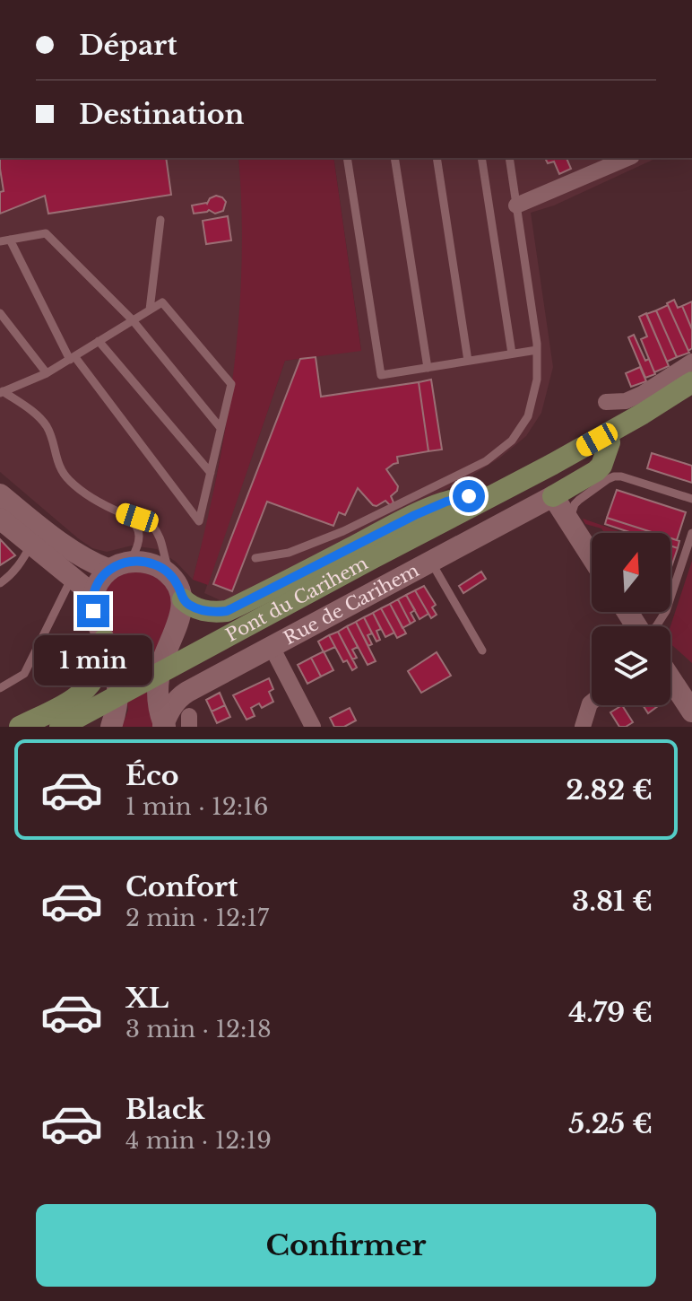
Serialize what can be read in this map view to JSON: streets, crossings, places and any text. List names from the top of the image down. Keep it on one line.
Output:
{"streets":{"main road":["Pont du Carihem","Rue de Carihem"]},"crossings":[["Pont du Carihem","Rue de Carihem"]],"north":"top","page":{"banner":["Départ","Destination"],"bubble":"1 min","list":[{"name":"Éco","note":"1 min · 12:16","value":"2.82 €"},{"name":"Confort","note":"2 min · 12:17","value":"3.81 €"},{"name":"XL","note":"3 min · 12:18","value":"4.79 €"},{"name":"Black","note":"4 min · 12:19","value":"5.25 €"}],"buttons":"Confirmer"}}
